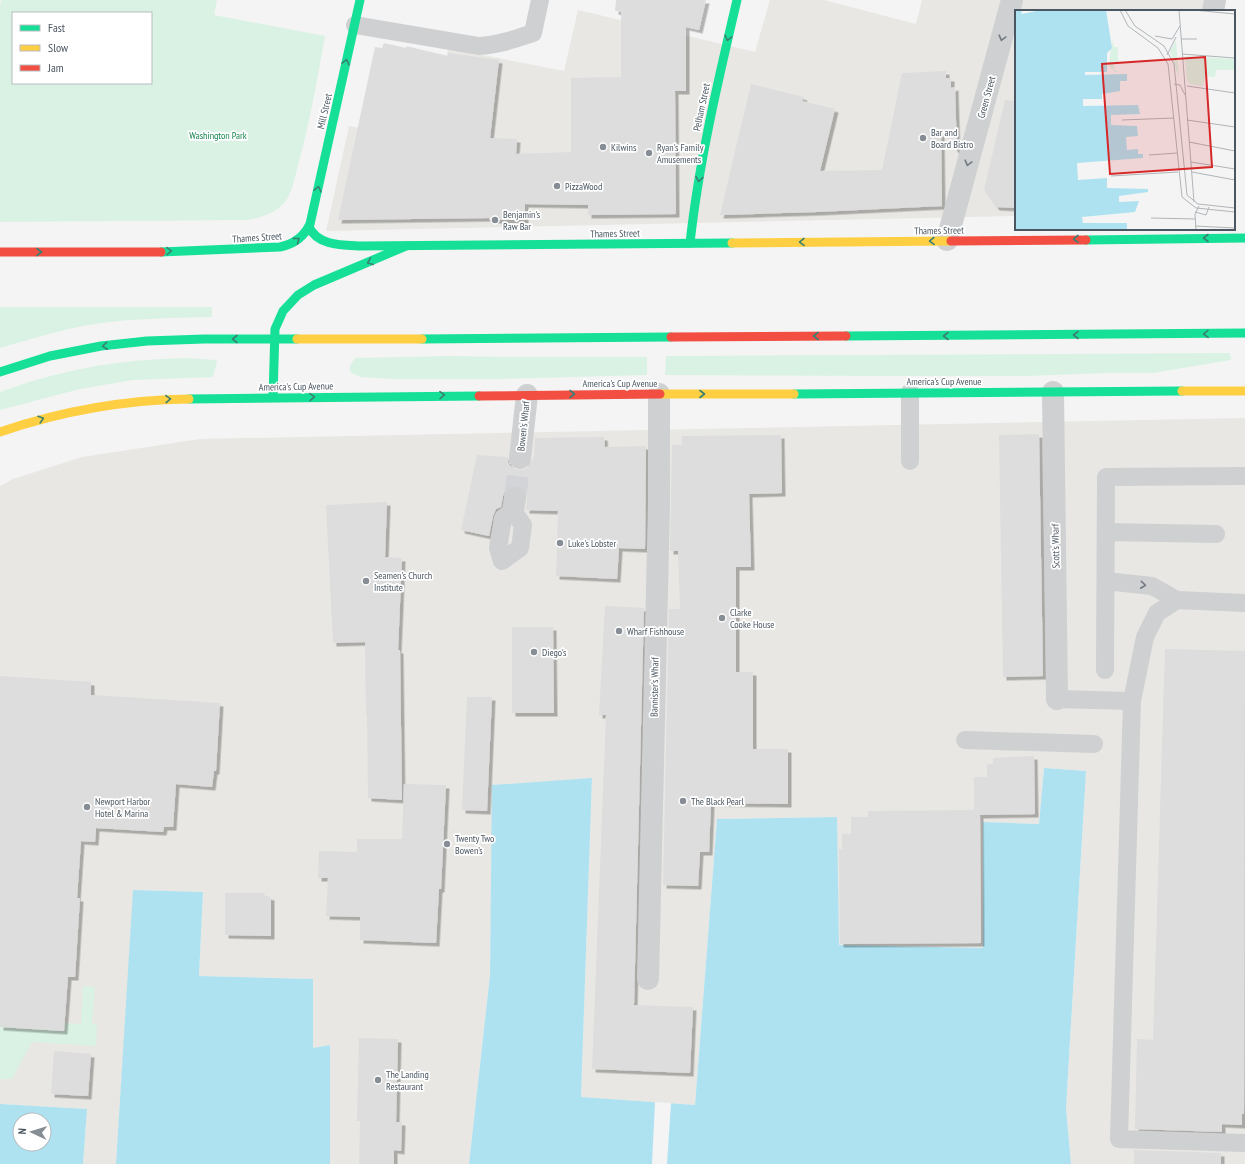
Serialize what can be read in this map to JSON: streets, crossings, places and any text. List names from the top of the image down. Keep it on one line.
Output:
{"streets":{"main road":["Pelham Street","Mill Street","Thames Street","America's Cup Avenue"],"street":["Green Street","Bowen's Wharf","Scott's Wharf","Bannister's Wharf"]},"crossings":[["Green Street","Thames Street"],["Pelham Street","Thames Street"],["Mill Street","Thames Street"],["America's Cup Avenue","Bowen's Wharf"],["America's Cup Avenue","Scott's Wharf"],["America's Cup Avenue","Bannister's Wharf"]],"one_way":["Green Street","Pelham Street","Mill Street"],"parks":["Washington Park"],"places":["Bar and Board Bistro","Kilwins","Ryan's Family Amusements","PizzaWood","Benjamin's Raw Bar","Luke's Lobster","Seamen's Church Institute","Clarke Cooke House","Wharf Fishhouse","Diego's","The Black Pearl","Newport Harbor Hotel & Marina","Twenty Two Bowen’s","The Landing Restaurant"],"legend":["Fast","Slow","Jam"],"north":"left"}
